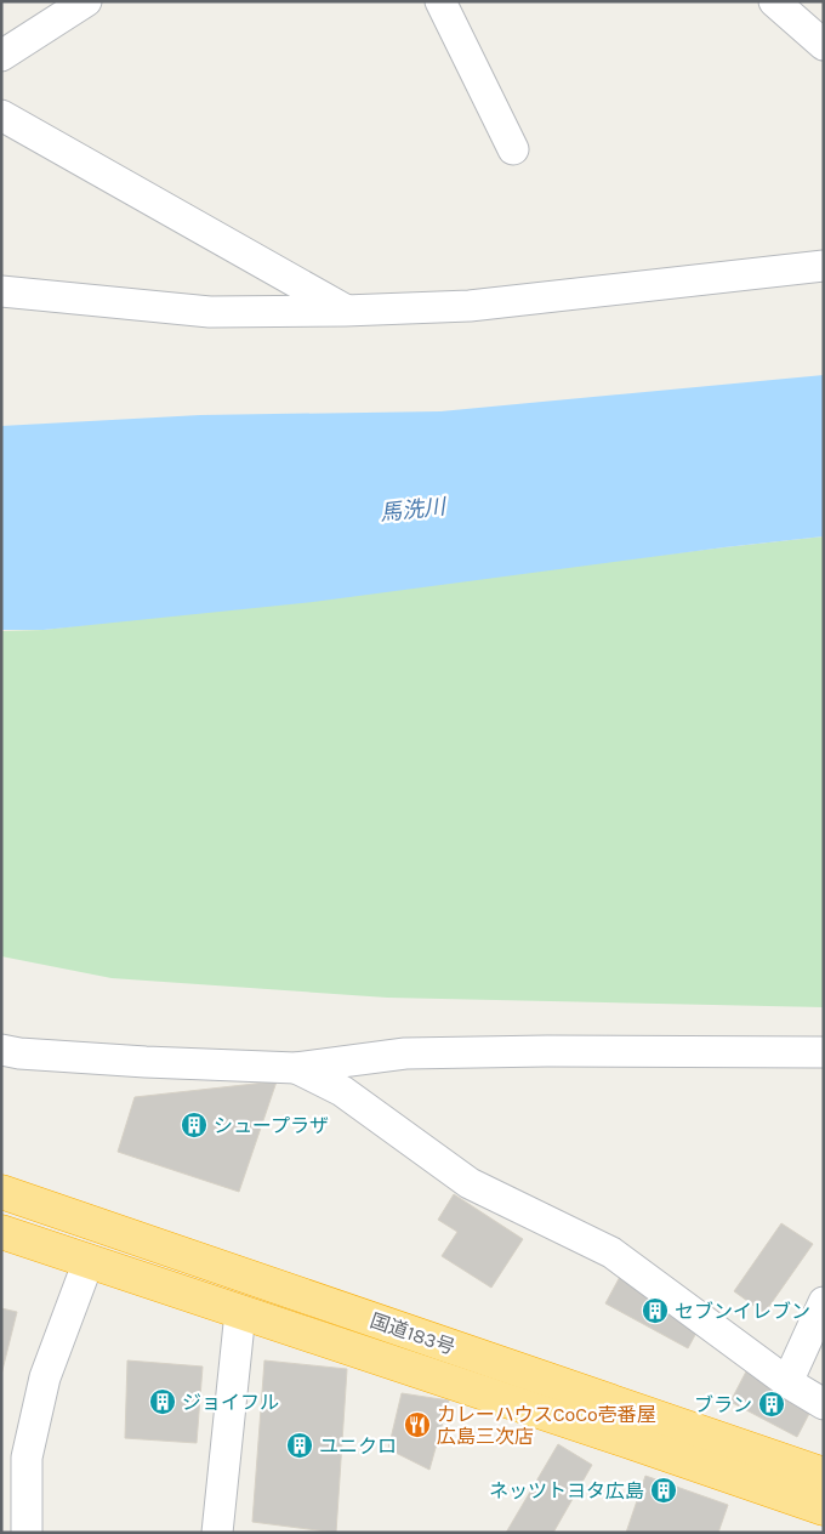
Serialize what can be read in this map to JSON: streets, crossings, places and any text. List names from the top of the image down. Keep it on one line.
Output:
{"streets":{"highway":["国道183号"]},"water":["馬洗川"],"places":{"building":["シュープラザ","セブンイレブン","ジョイフル","ブラン","ユニクロ","ネッツトヨタ広島"],"restaurant":["カレーハウスCoCo壱番屋 広島三次店"]}}
